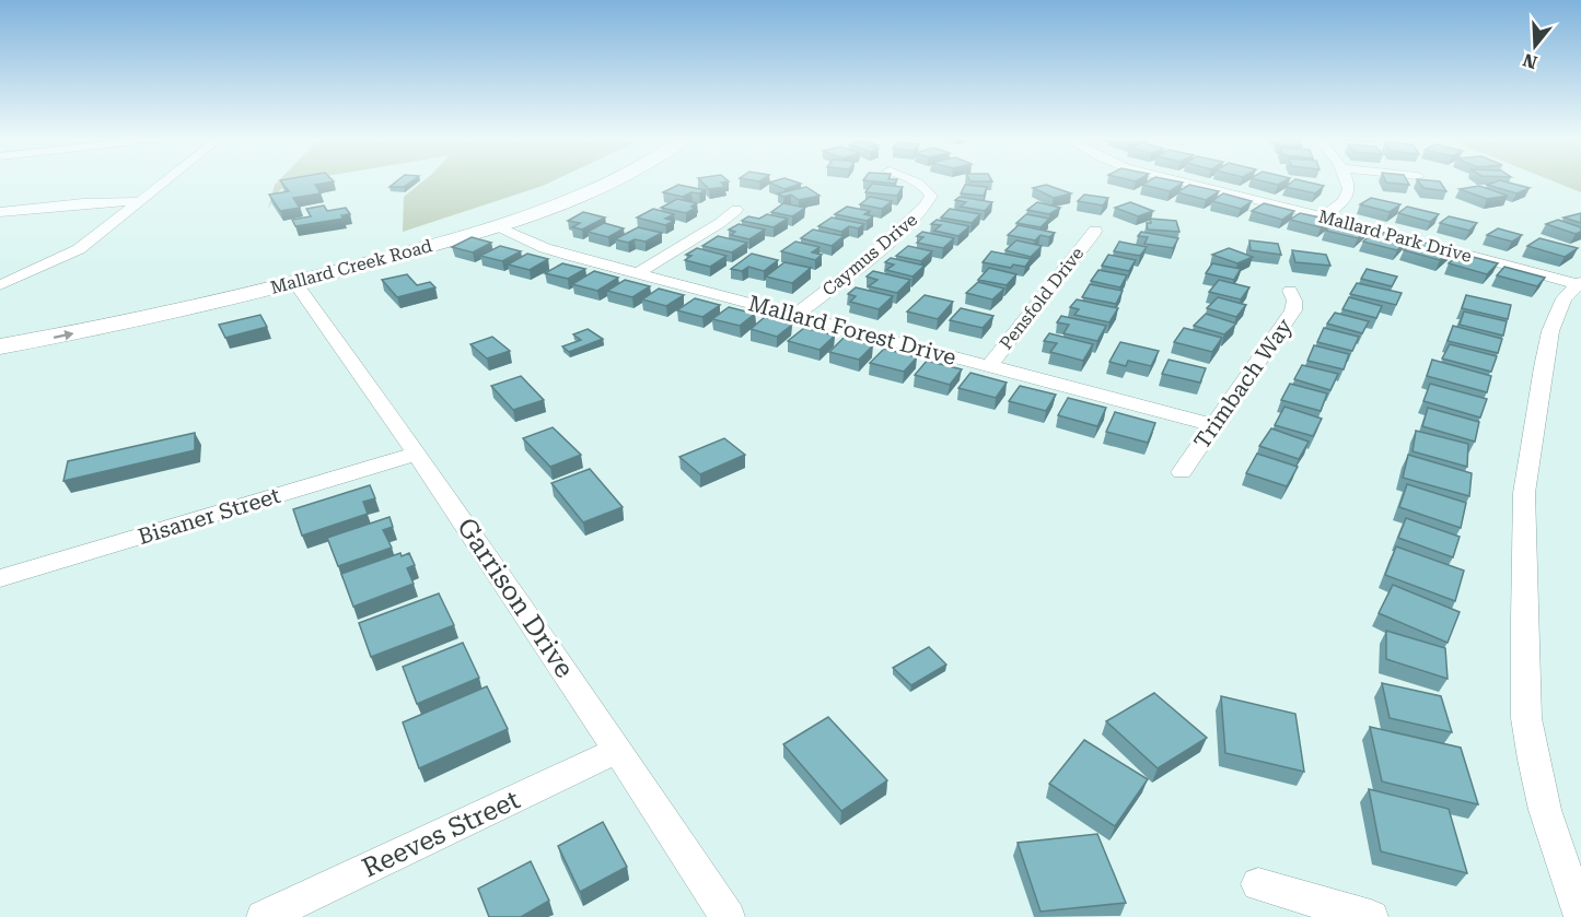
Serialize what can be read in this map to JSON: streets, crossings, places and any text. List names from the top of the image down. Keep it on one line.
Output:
{"streets":{"main road":["Mallard Creek Road"],"street":["Mallard Park Drive","Caymus Drive","Pensfold Drive","Mallard Forest Drive","Trimbach Way","Bisaner Street","Garrison Drive","Reeves Street"]},"crossings":[["Caymus Drive","Mallard Forest Drive"],["Mallard Creek Road","Mallard Forest Drive"],["Mallard Creek Road","Garrison Drive"],["Pensfold Drive","Mallard Forest Drive"],["Mallard Forest Drive","Trimbach Way"],["Bisaner Street","Garrison Drive"],["Garrison Drive","Reeves Street"]],"north":"bottom"}
